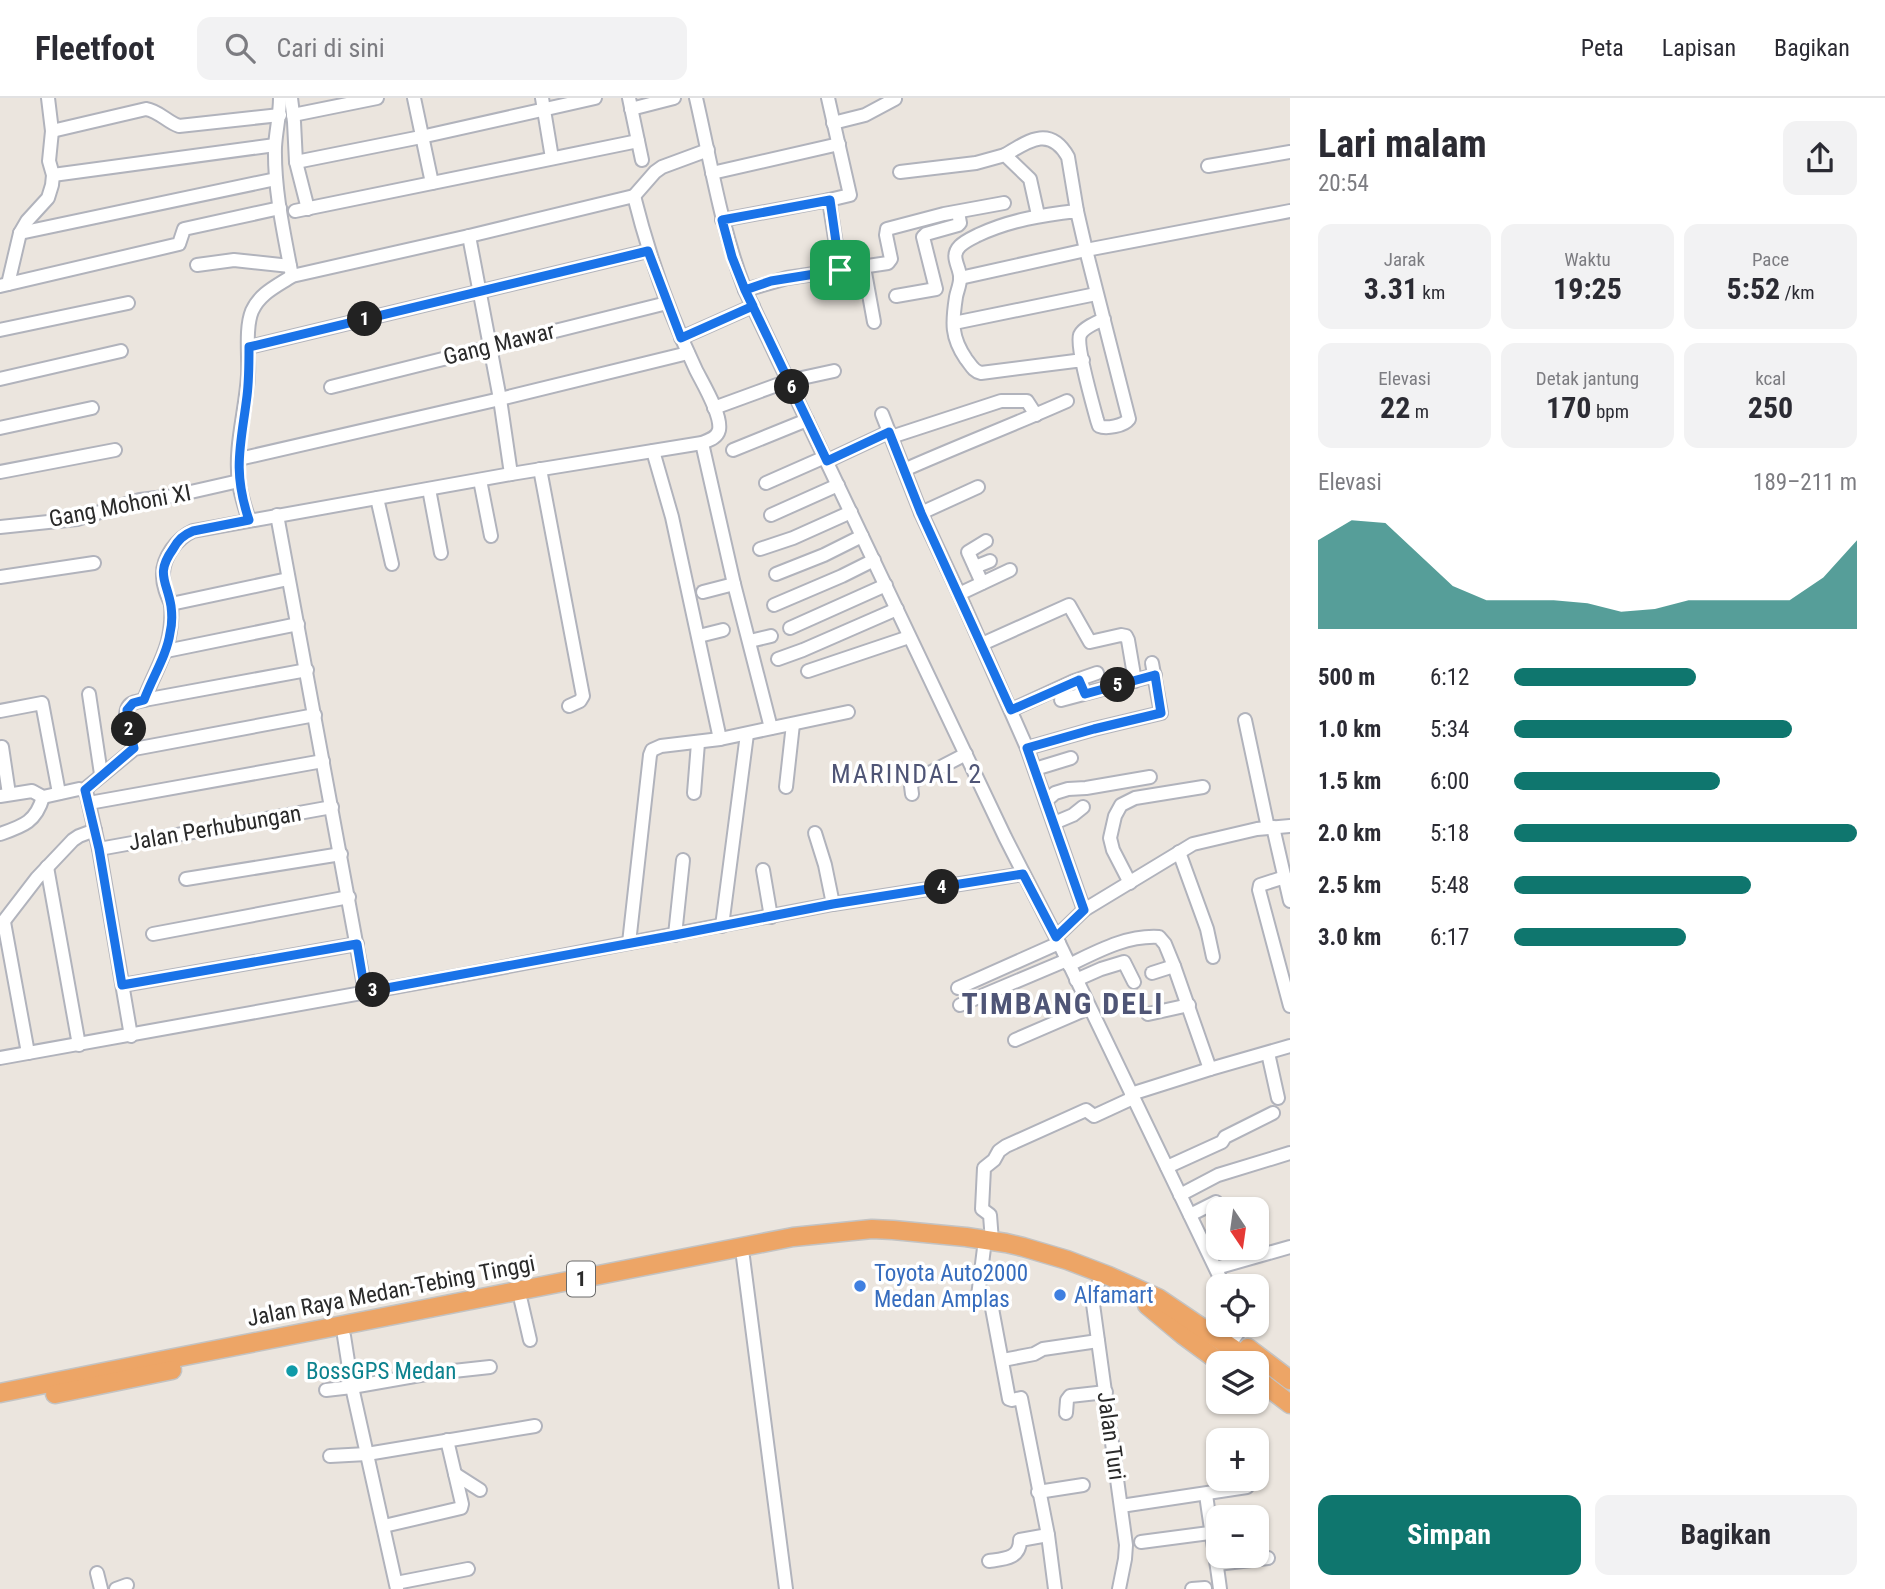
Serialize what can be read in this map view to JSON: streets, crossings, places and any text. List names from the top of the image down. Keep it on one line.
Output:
{"streets":{"highway":["1","Jalan Raya Medan-Tebing Tinggi"],"street":["Gang Mawar","Gang Mohoni XI","Jalan Perhubungan","Jalan Turi"]},"crossings":[["1","Jalan Raya Medan-Tebing Tinggi"],["Jalan Raya Medan-Tebing Tinggi","Jalan Turi"]],"districts":["MARINDAL 2","TIMBANG DELI"],"places":["Toyota Auto2000 Medan Amplas","Alfamart","BossGPS Medan"],"north":"bottom","page":{"header":"Fleetfoot","search":"Cari di sini","nav":["Peta","Lapisan","Bagikan"],"heading":["Lari malam","20:54"],"stats":[["Jarak","3.31 km"],["Waktu","19:25"],["Pace","5:52 /km"],["Elevasi","22 m"],["Detak jantung","170 bpm"],["kcal","250"]],"pins":["1","6","5","2","4","3"],"chart":["Elevasi","189–211 m"],"list":[{"name":"500 m","note":"6:12"},{"name":"1.0 km","note":"5:34"},{"name":"1.5 km","note":"6:00"},{"name":"2.0 km","note":"5:18"},{"name":"2.5 km","note":"5:48"},{"name":"3.0 km","note":"6:17"}],"map_buttons":["+","−"],"buttons":["Simpan","Bagikan"]}}
